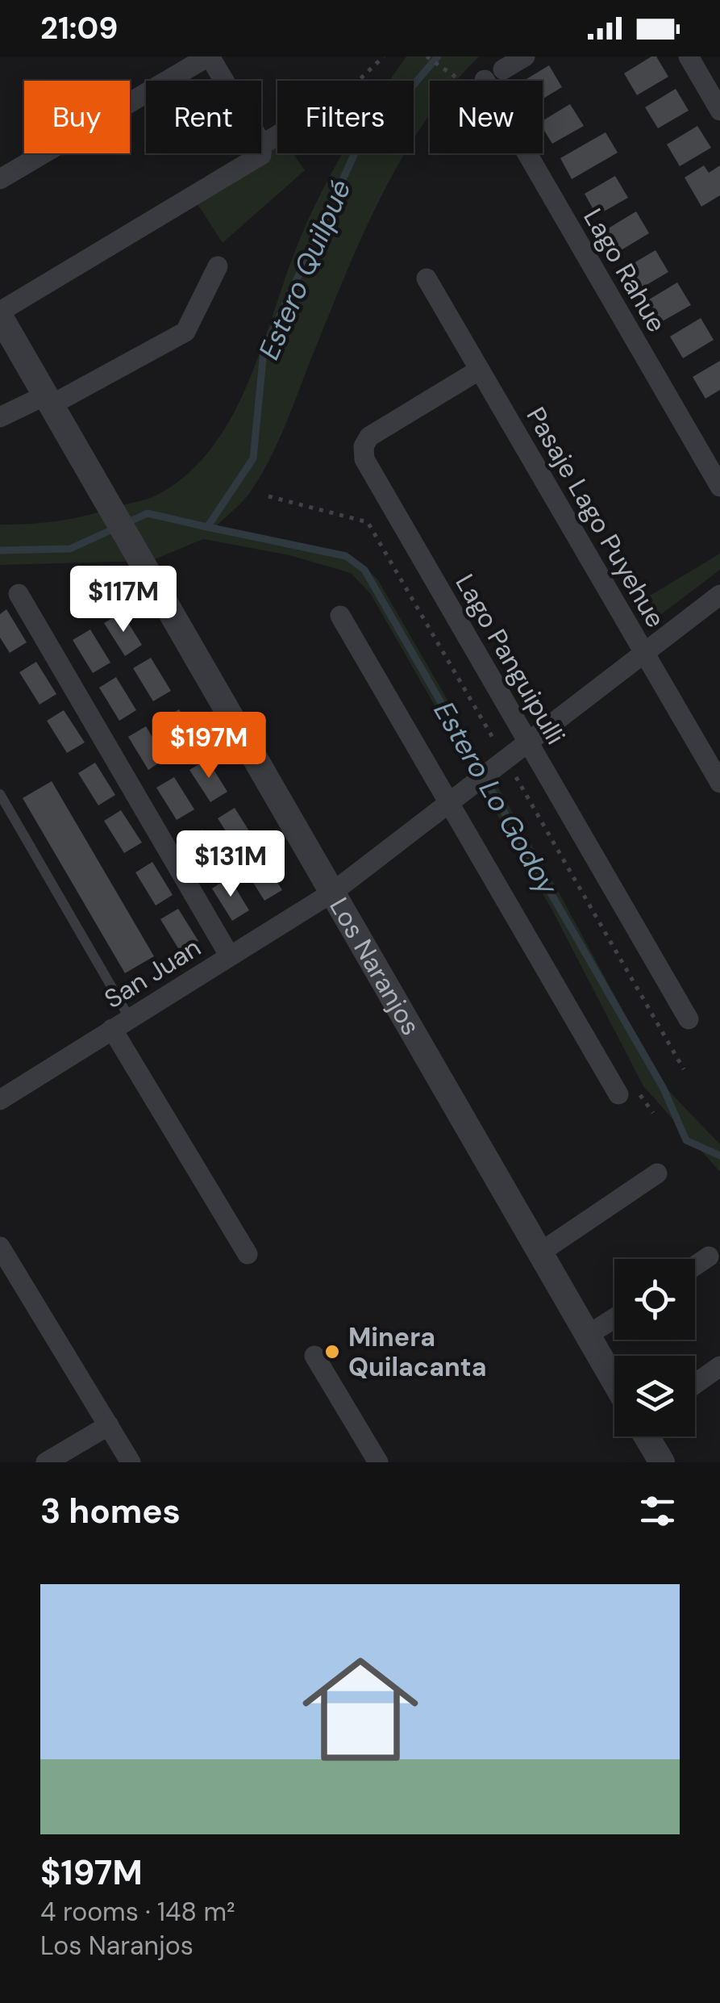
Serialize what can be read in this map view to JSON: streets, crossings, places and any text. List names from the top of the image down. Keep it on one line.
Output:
{"streets":{"street":["Lago Rahue","Pasaje Lago Puyehue","Lago Panguipulli","Los Naranjos","San Juan"]},"crossings":[["Pasaje Lago Puyehue","Lago Panguipulli"],["Pasaje Lago Puyehue","San Juan"],["Lago Panguipulli","San Juan"],["Los Naranjos","San Juan"]],"water":["Estero Quilpué","Estero Lo Godoy"],"places":["Minera Quilacanta"],"page":{"status":"21:09","chip":["Buy","Rent","Filters","New"],"price":["$117M","$197M","$131M"],"heading":"3 homes","list":[{"name":"$197M","note":"4 rooms · 148 m² · Los Naranjos"}]}}
